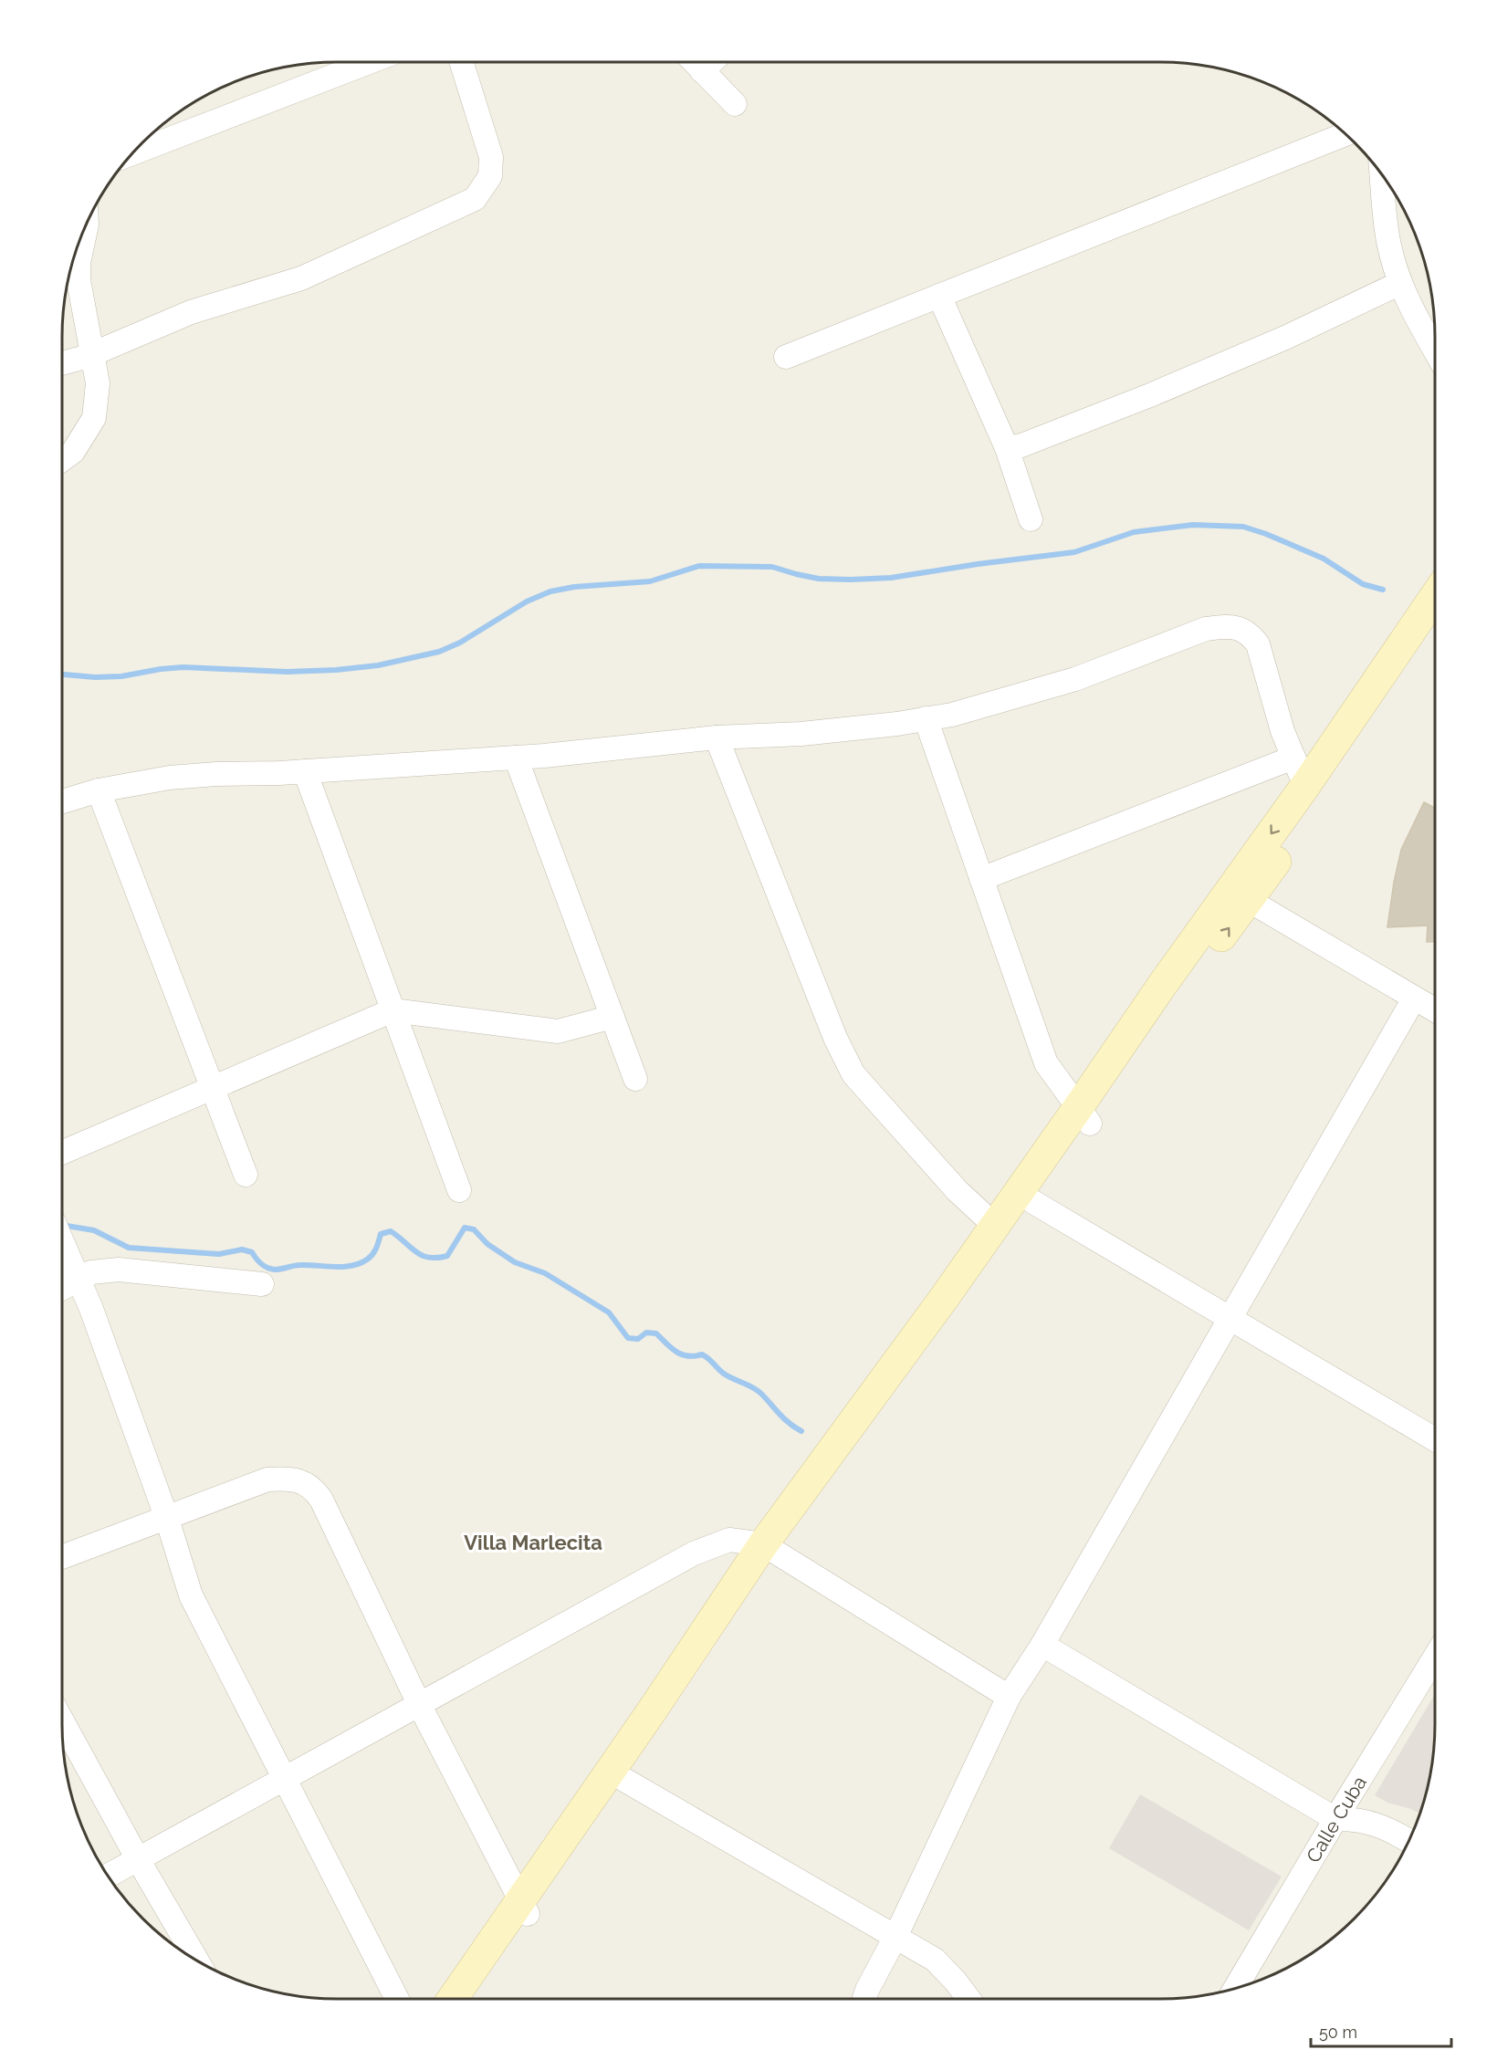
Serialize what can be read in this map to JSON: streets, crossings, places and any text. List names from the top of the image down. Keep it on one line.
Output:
{"streets":{"street":["Calle Cuba"]},"districts":["Villa Marlecita"],"scale_bar":"50 m"}
